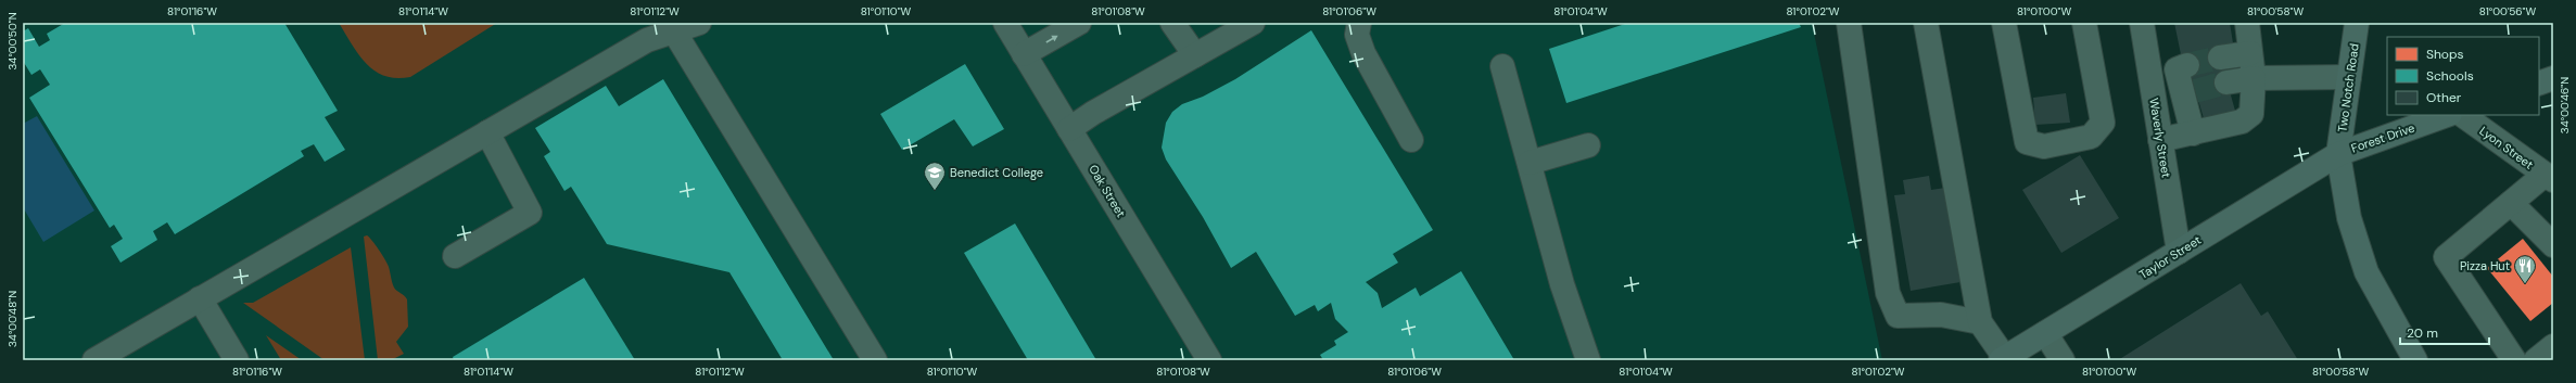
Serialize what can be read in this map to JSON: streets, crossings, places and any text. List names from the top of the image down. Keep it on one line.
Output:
{"streets":{"main road":["Two Notch Road","Forest Drive","Taylor Street"],"street":["Waverly Street","Lyon Street","Oak Street"]},"crossings":[["Two Notch Road","Forest Drive"],["Two Notch Road","Taylor Street"],["Waverly Street","Taylor Street"],["Forest Drive","Taylor Street"]],"places":{"school or university":["Benedict College"],"restaurant":["Pizza Hut"]},"legend":["Shops","Schools","Other"],"scale_bar":"20 m","coordinates":["81°01'16\"W","81°01'14\"W","81°01'12\"W","81°01'10\"W","81°01'08\"W","81°01'06\"W","81°01'04\"W","81°01'02\"W","81°01'00\"W","81°00'58\"W","81°00'56\"W","34°00'50\"N","34°00'46\"N","34°00'48\"N"]}
